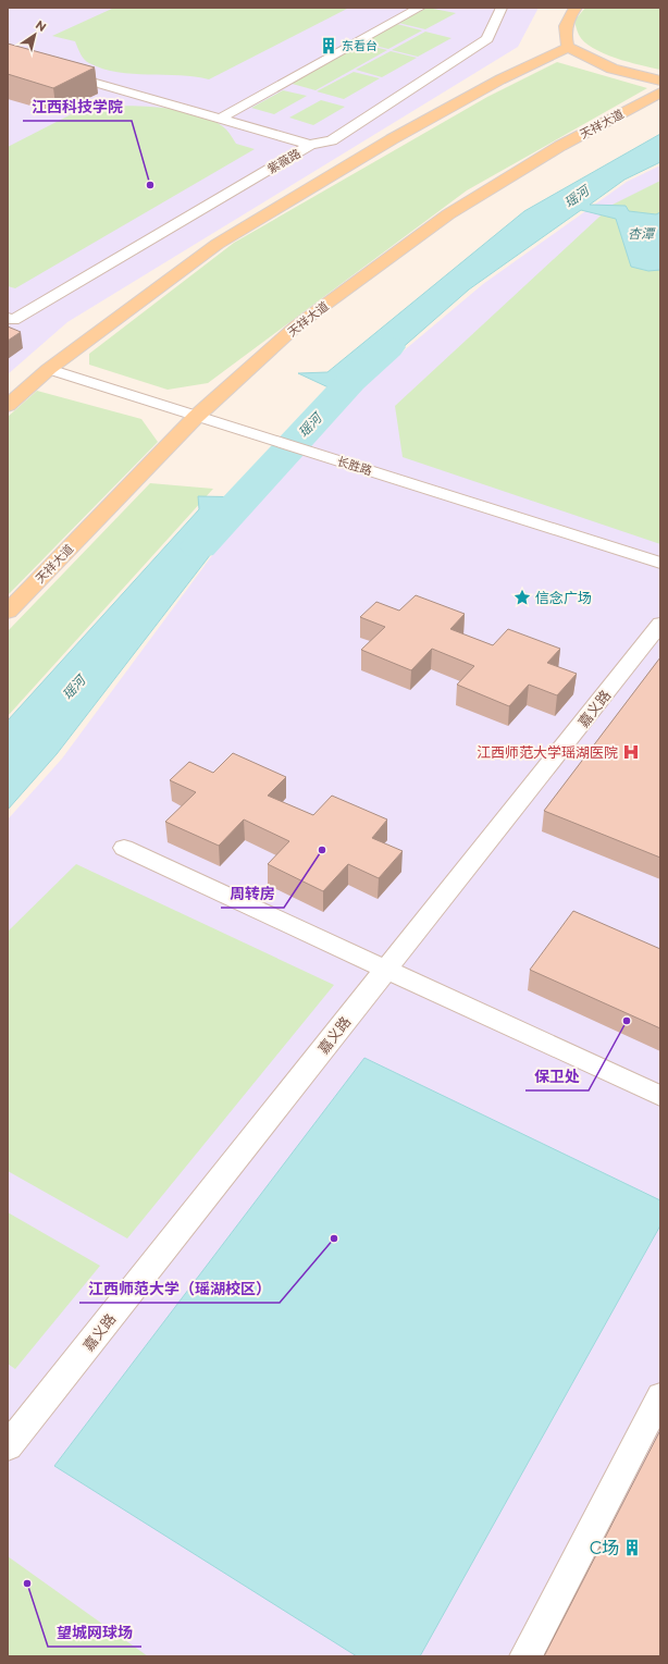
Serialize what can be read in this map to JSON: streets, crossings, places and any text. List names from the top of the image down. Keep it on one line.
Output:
{"streets":{"main road":["天祥大道"],"street":["紫薇路","长胜路","嘉义路"]},"crossings":[["天祥大道","长胜路"]],"water":["瑶河","杏潭"],"places":{"building":["东看台","C场"],"other":["江西科技学院","周转房","保卫处","江西师范大学（瑶湖校区）","望城网球场"],"place":["信念广场"],"hospital":["江西师范大学瑶湖医院"]},"north":"top right"}
